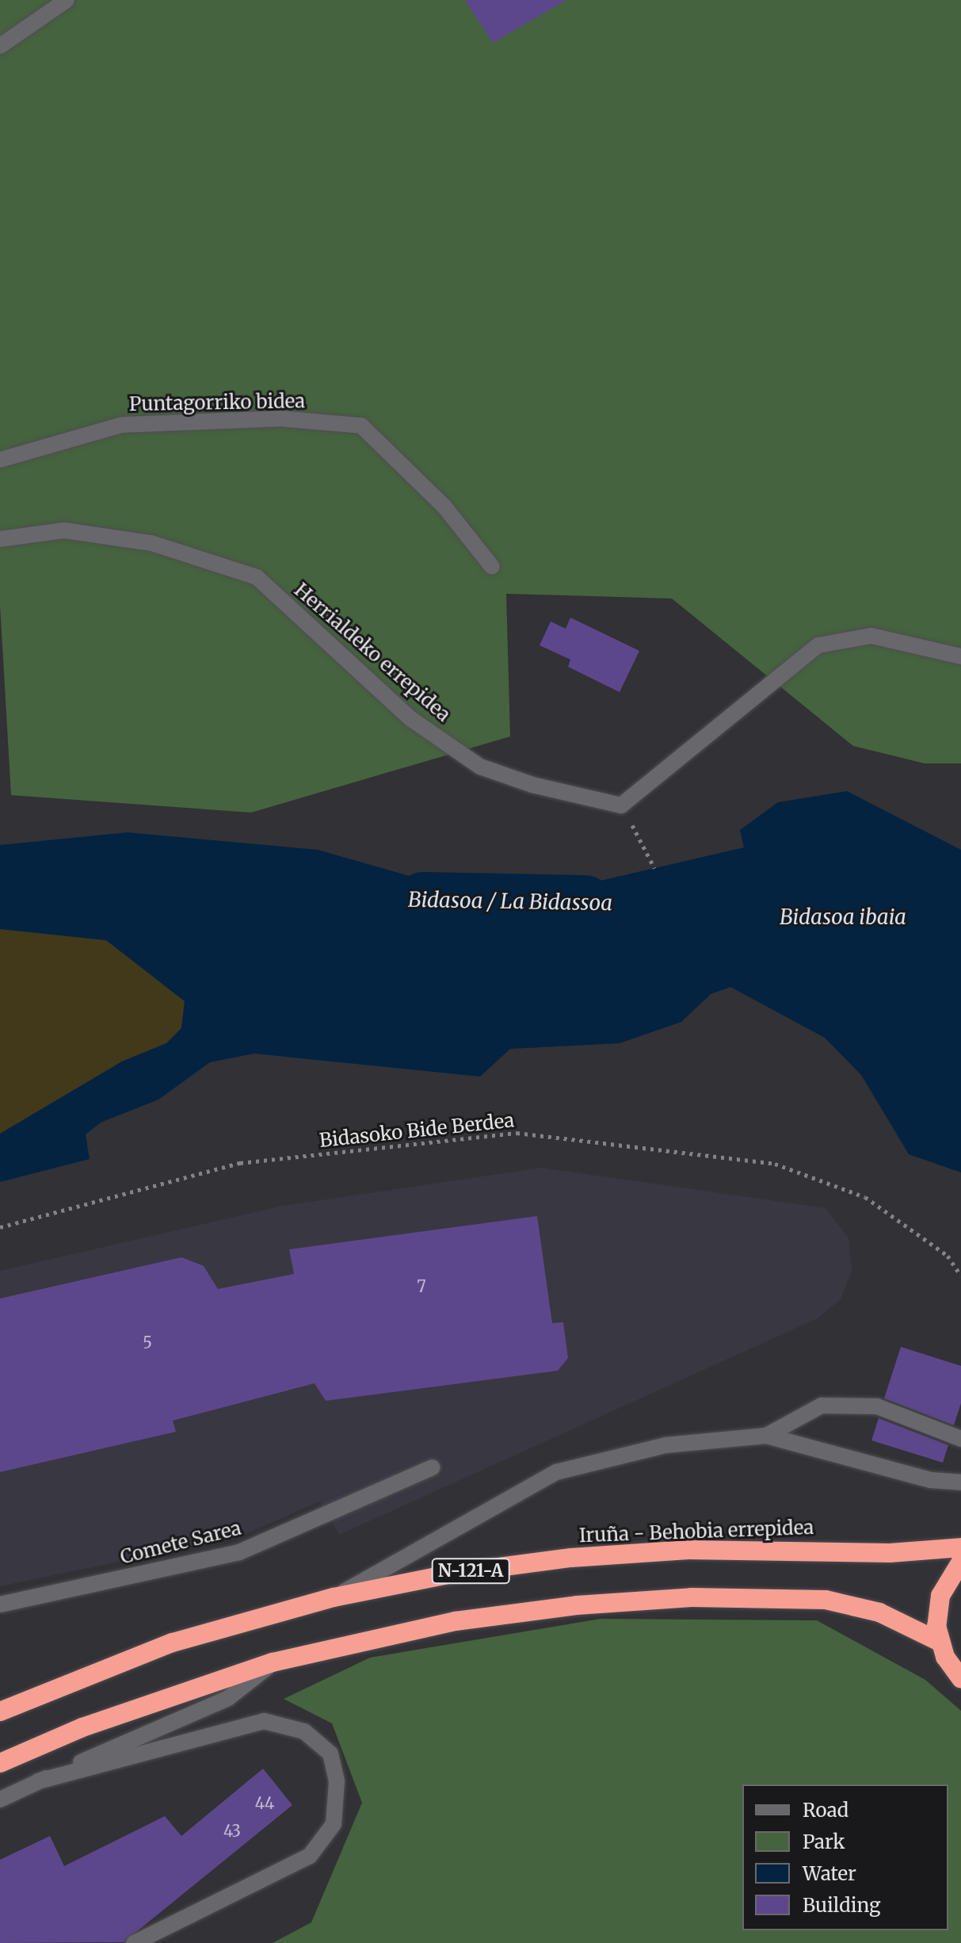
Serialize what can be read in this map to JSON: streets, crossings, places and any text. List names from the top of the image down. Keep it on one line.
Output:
{"streets":{"highway":["Iruña - Behobia errepidea","N-121-A"],"street":["Puntagorriko bidea","Herrialdeko errepidea","Comete Sarea"],"path":["Bidasoko Bide Berdea"]},"water":["Bidasoa / La Bidassoa","Bidasoa ibaia"],"house_numbers":["7","5","44","43"],"legend":["Road","Park","Water","Building"]}
